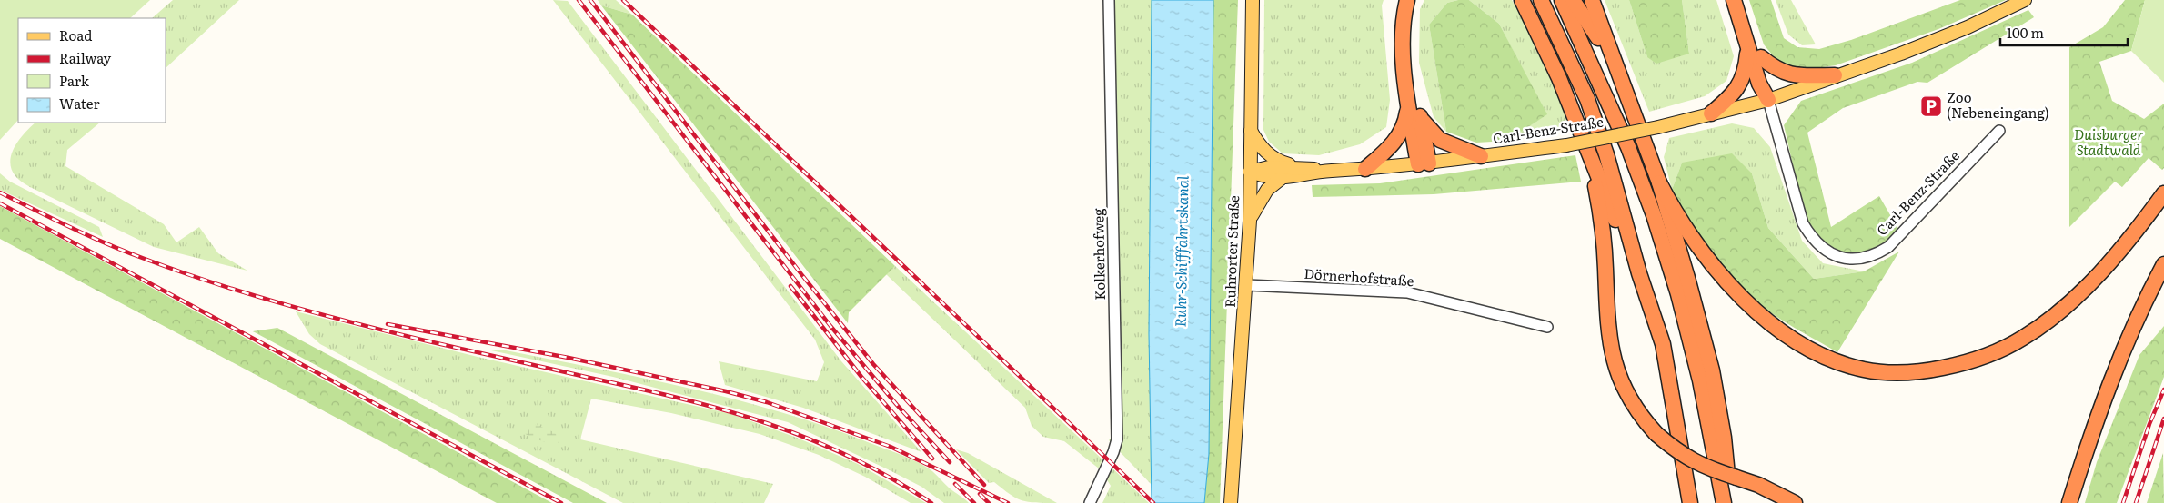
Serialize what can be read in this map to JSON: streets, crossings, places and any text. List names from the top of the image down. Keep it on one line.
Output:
{"streets":{"main road":["Carl-Benz-Straße","Ruhrorter Straße"],"street":["Kolkerhofweg","Dörnerhofstraße"]},"crossings":[["Carl-Benz-Straße","Ruhrorter Straße"],["Ruhrorter Straße","Dörnerhofstraße"]],"water":["Ruhr-Schifffahrtskanal"],"parks":["Duisburger Stadtwald"],"places":{"parking":["Zoo (Nebeneingang)"]},"legend":["Road","Railway","Park","Water"],"scale_bar":"100 m"}
